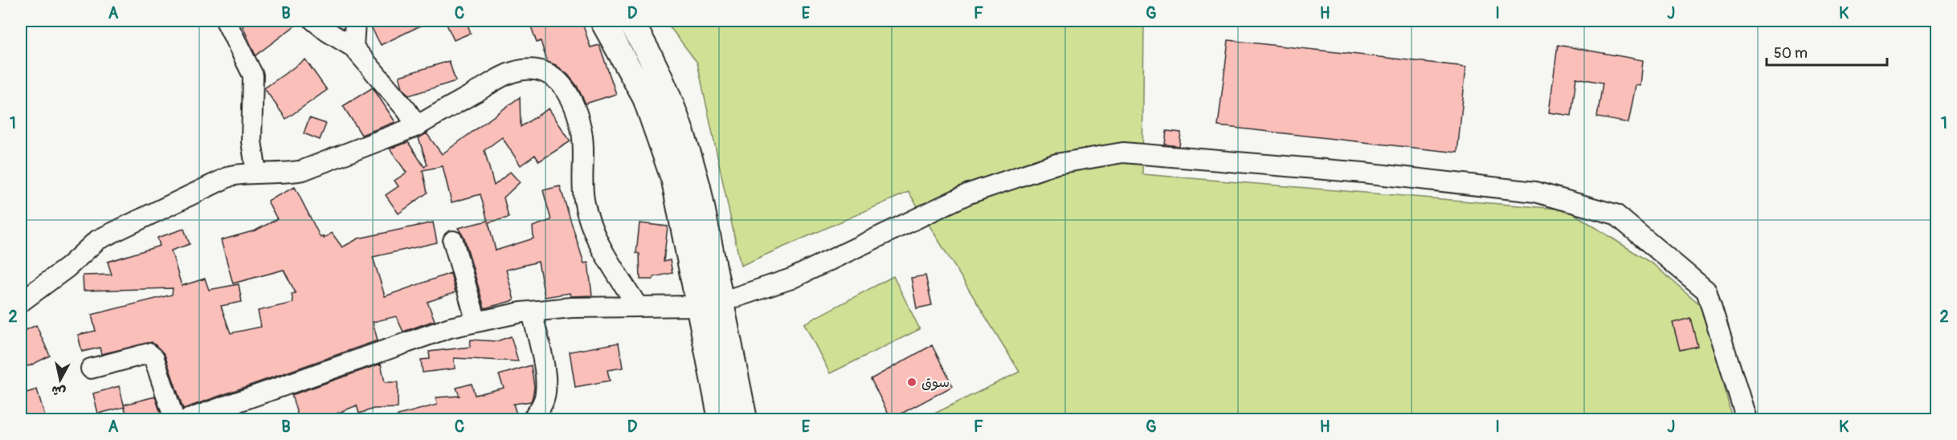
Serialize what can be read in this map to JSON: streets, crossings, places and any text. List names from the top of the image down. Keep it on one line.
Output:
{"places":["سوق"],"scale_bar":"50 m","north":"bottom","grid":{"columns":["A","B","C","D","E","F","G","H","I","J","K"],"rows":["1","2"]}}
